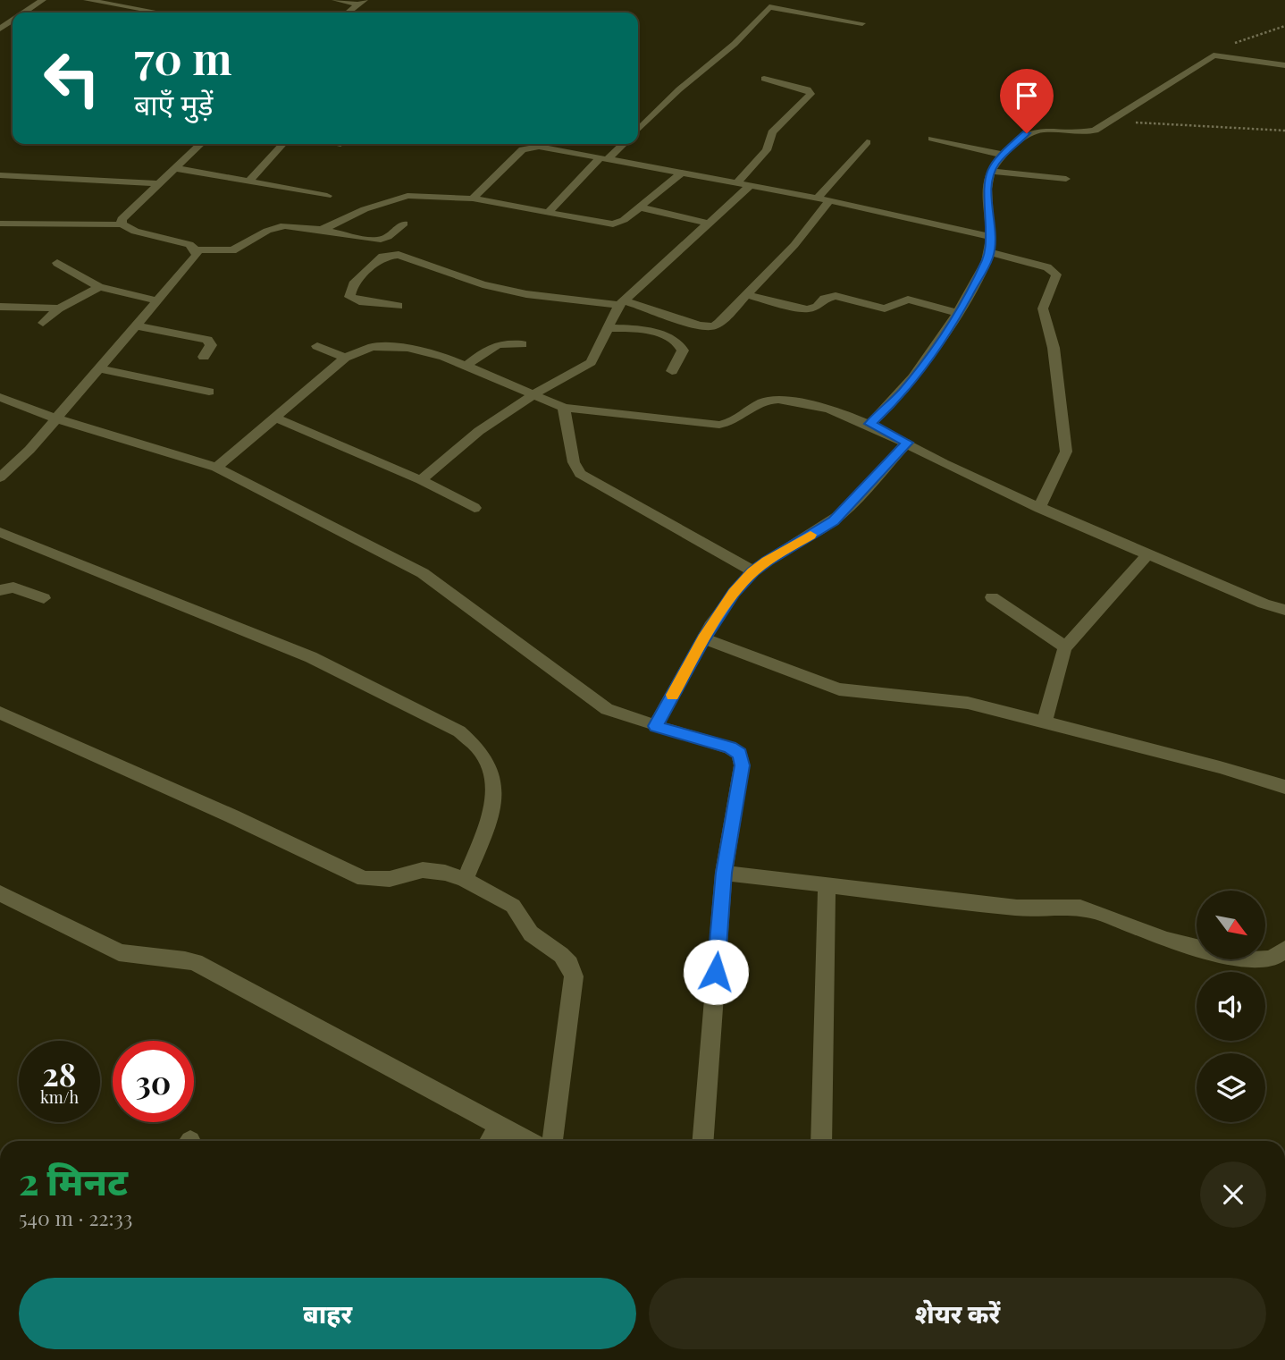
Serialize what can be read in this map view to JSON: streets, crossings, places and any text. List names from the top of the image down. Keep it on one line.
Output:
{"north":"bottom right","page":{"turn":["70 m","बाएँ मुड़ें"],"speed":"28 km/h","limit":"30","heading":["2 मिनट","540 m · 22:33"],"buttons":["बाहर","शेयर करें"]}}
